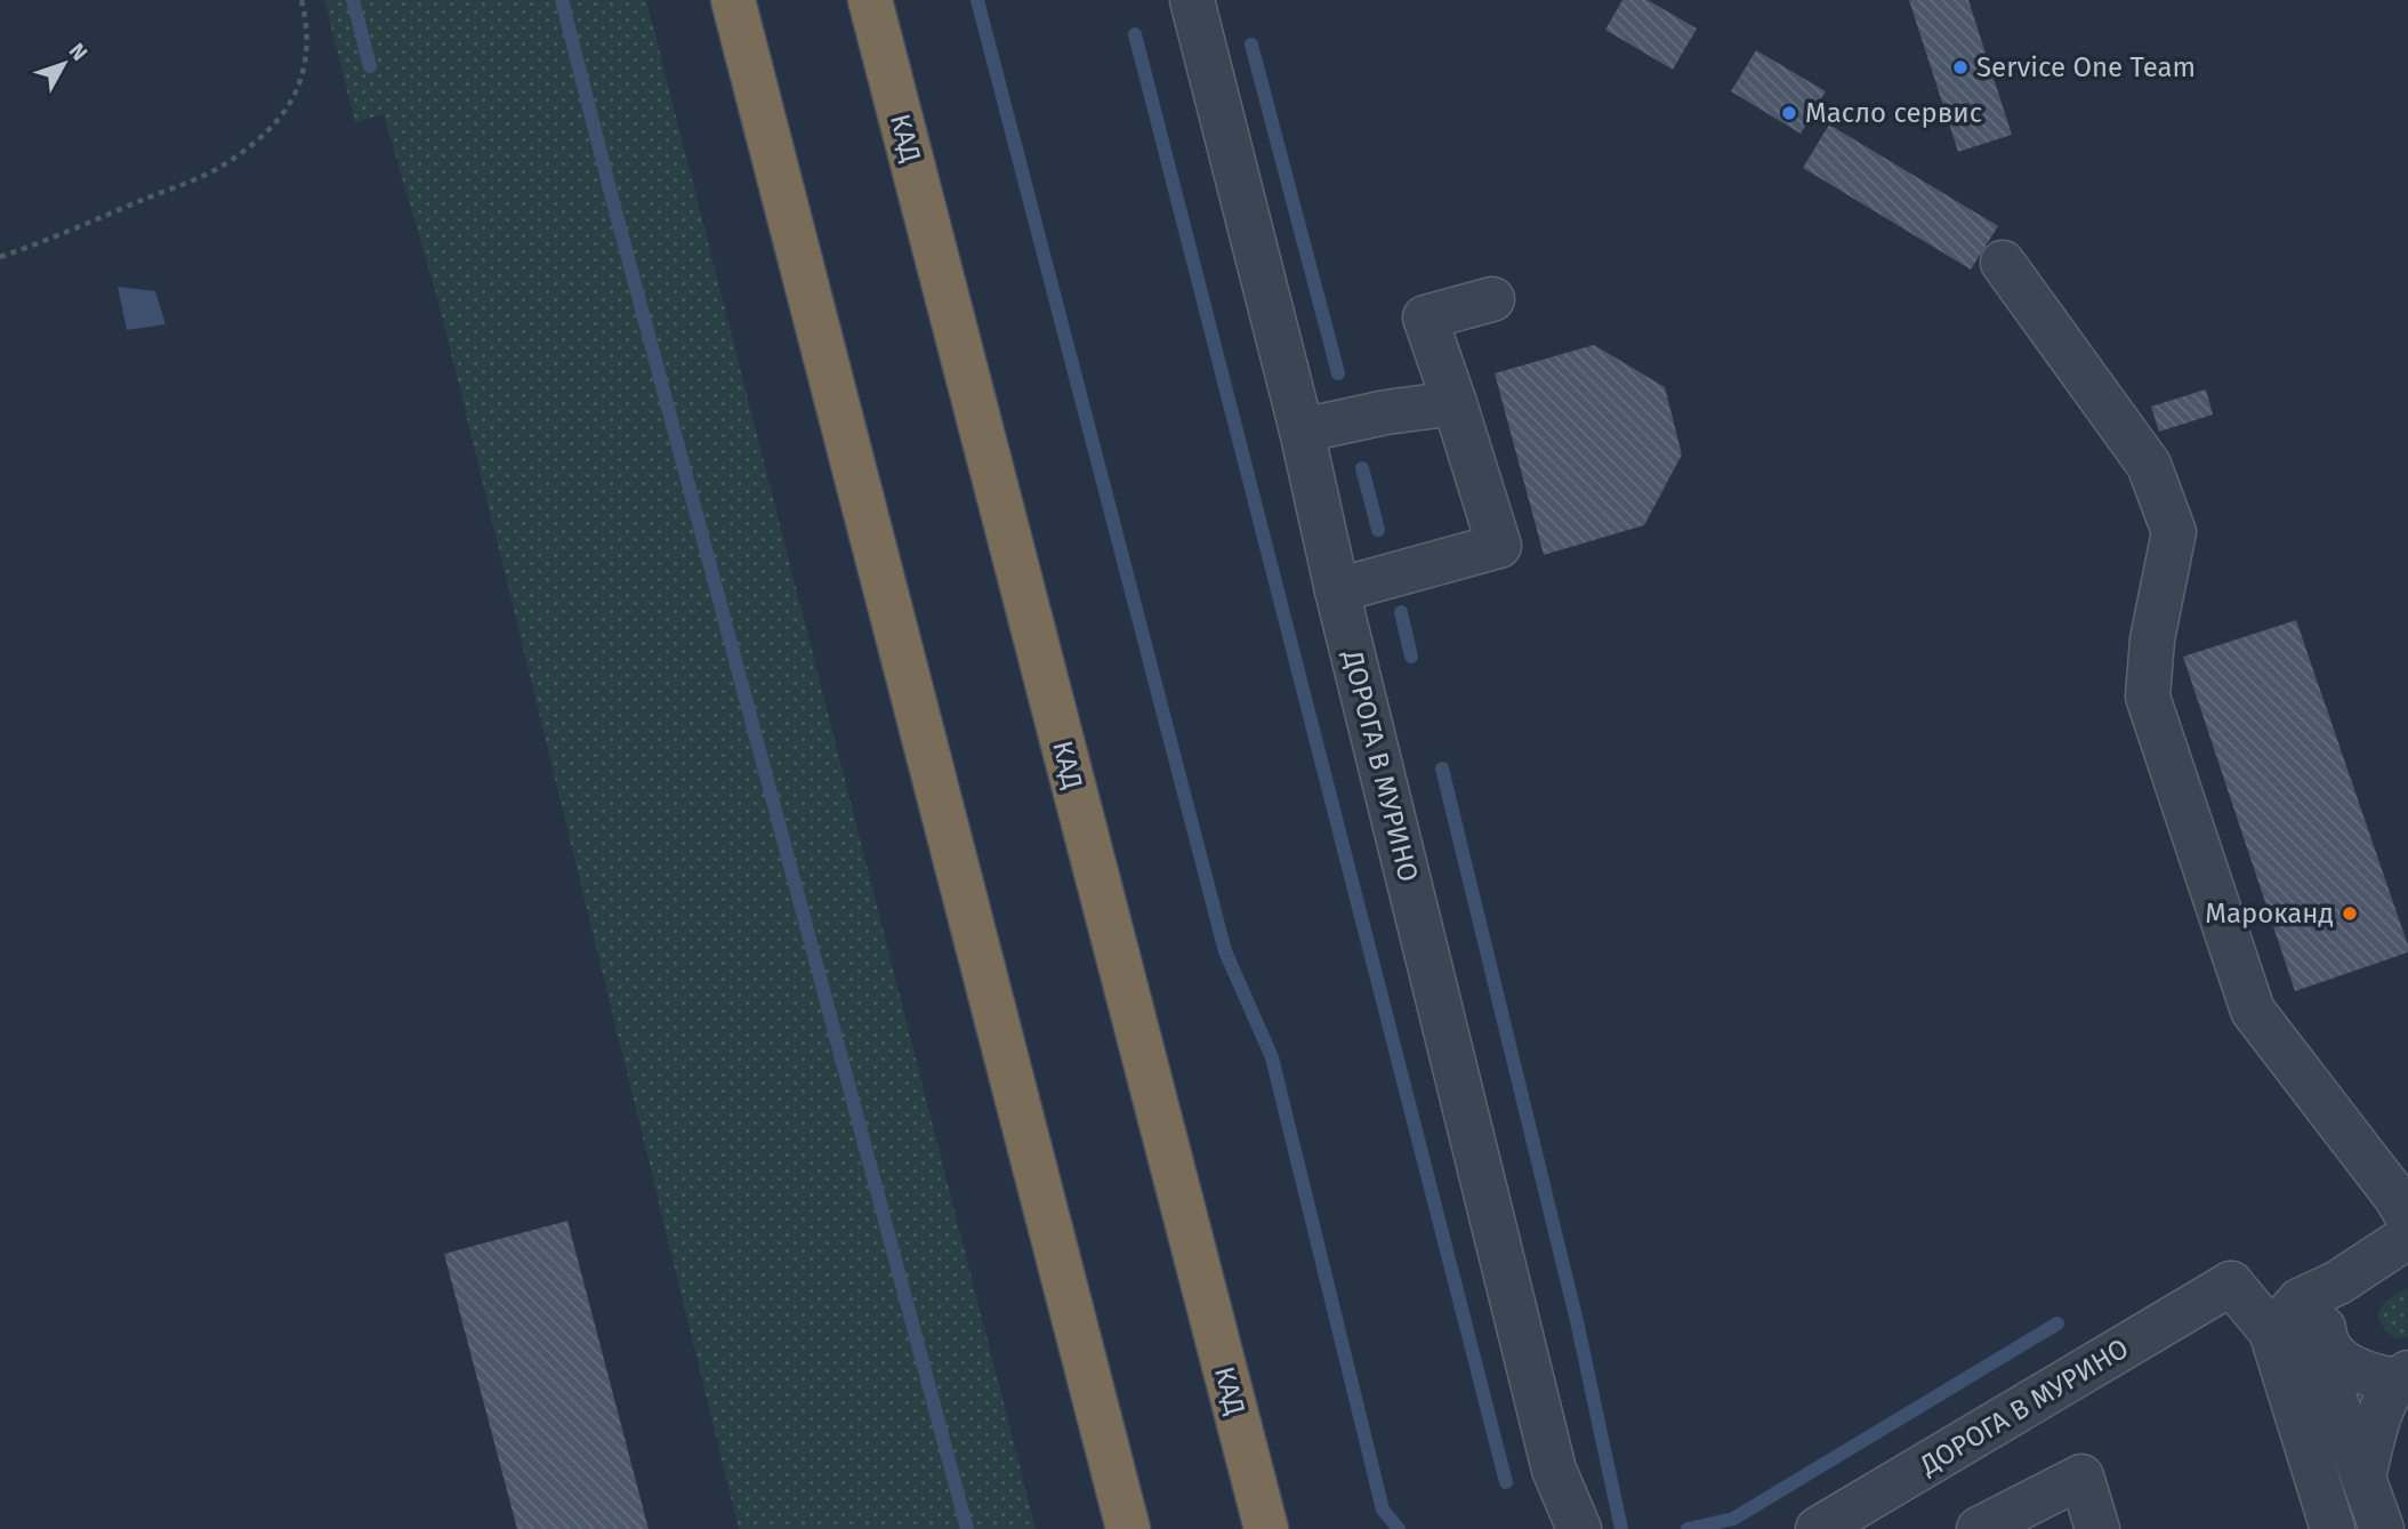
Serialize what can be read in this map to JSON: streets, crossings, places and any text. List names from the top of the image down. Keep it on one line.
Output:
{"streets":{"highway":["КАД"],"street":["ДОРОГА В МУРИНО"]},"places":["Service One Team","Масло сервис","Мароканд"],"north":"top right"}
